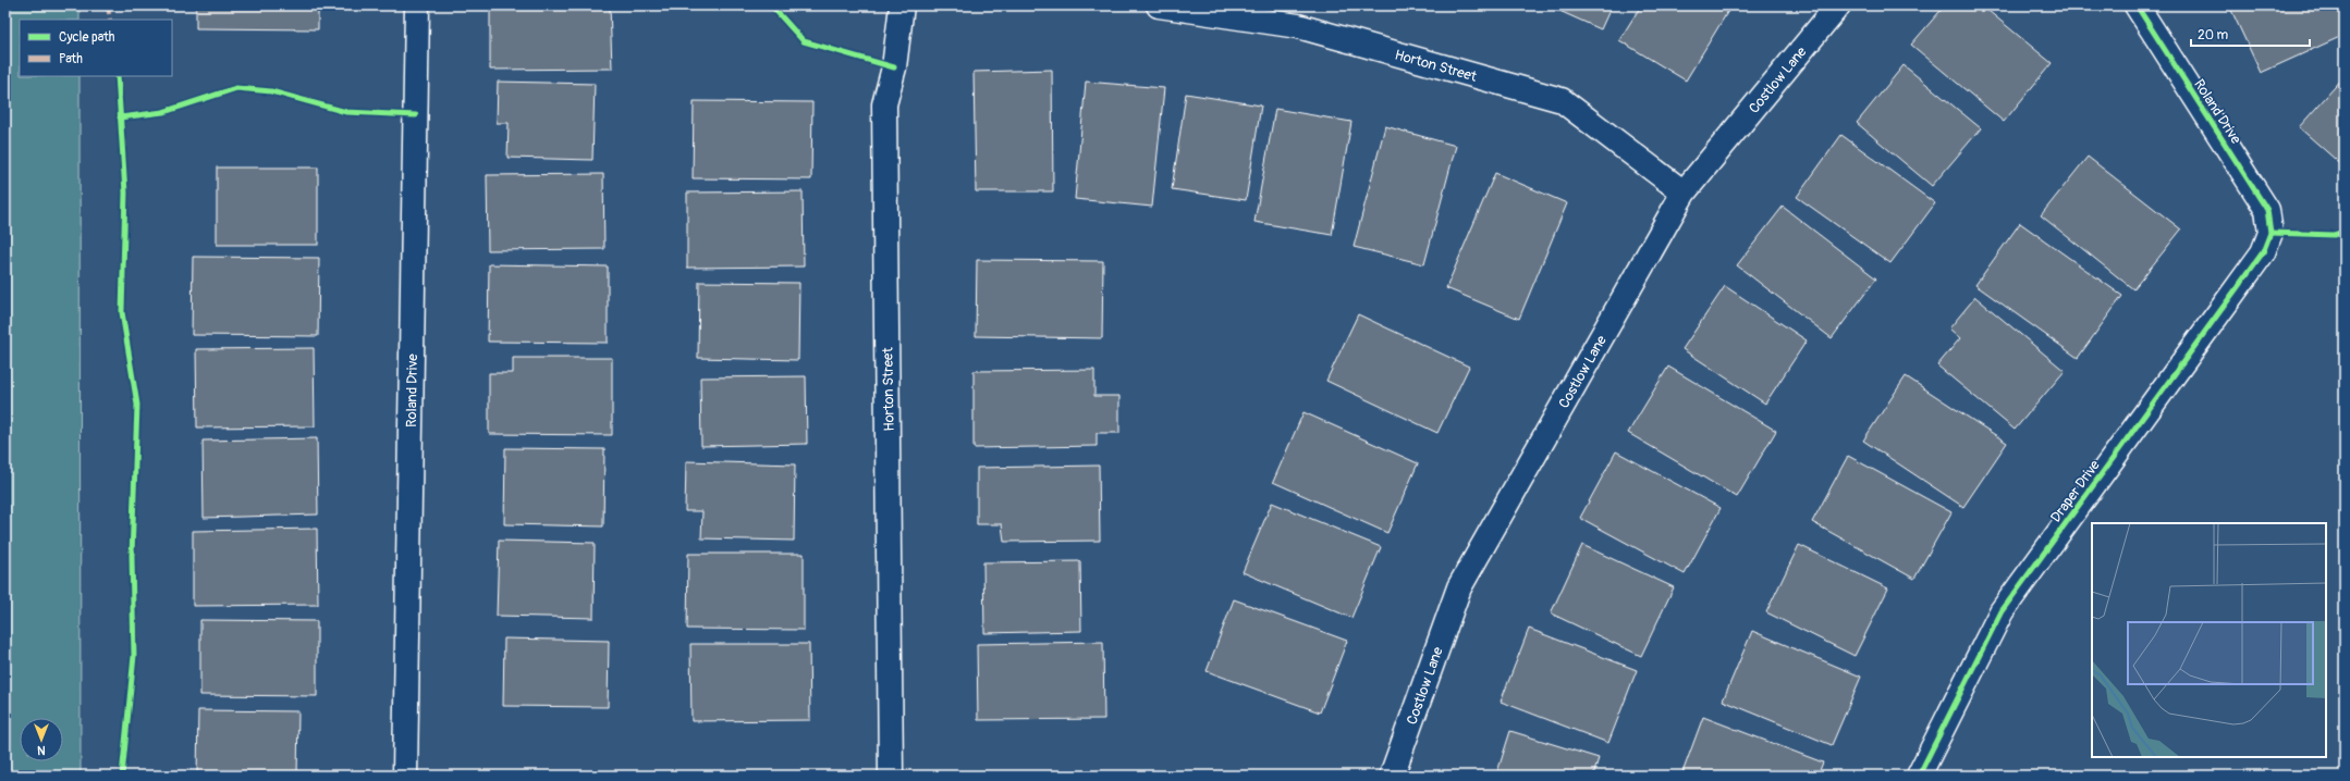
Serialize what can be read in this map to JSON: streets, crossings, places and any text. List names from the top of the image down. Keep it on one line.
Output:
{"streets":{"street":["Horton Street","Costlow Lane","Roland Drive","Draper Drive"]},"crossings":[["Horton Street","Costlow Lane"],["Roland Drive","Draper Drive"]],"legend":["Cycle path","Path"],"scale_bar":"20 m","north":"bottom"}
